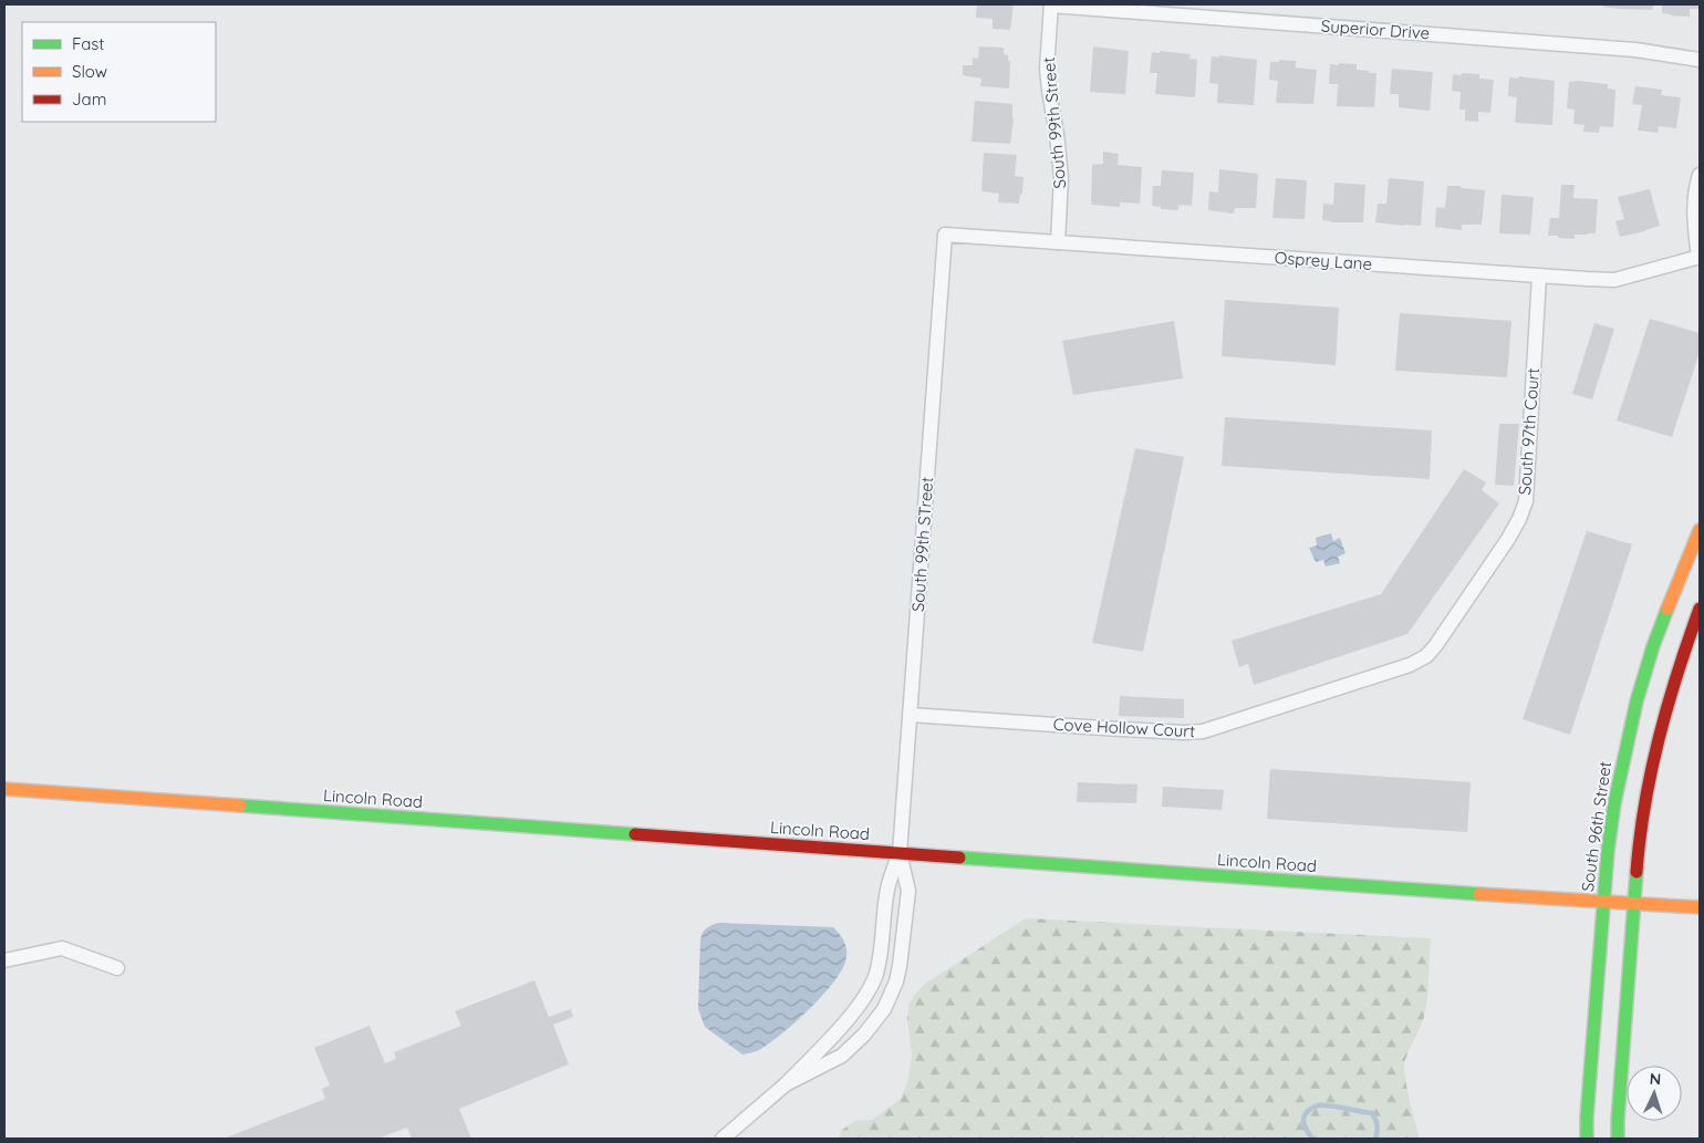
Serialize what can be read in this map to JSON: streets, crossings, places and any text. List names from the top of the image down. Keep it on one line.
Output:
{"streets":{"street":["Superior Drive","South 99th Street","Osprey Lane","South 97th Court","South 99th STreet","Cove Hollow Court","Lincoln Road","South 96th Street"]},"crossings":[["Superior Drive","South 99th Street"],["South 99th Street","Osprey Lane"],["Osprey Lane","South 97th Court"],["Osprey Lane","South 99th STreet"],["South 97th Court","Cove Hollow Court"],["South 99th STreet","Cove Hollow Court"],["South 99th STreet","Lincoln Road"],["Lincoln Road","South 96th Street"]],"legend":["Fast","Slow","Jam"],"north":"top"}
